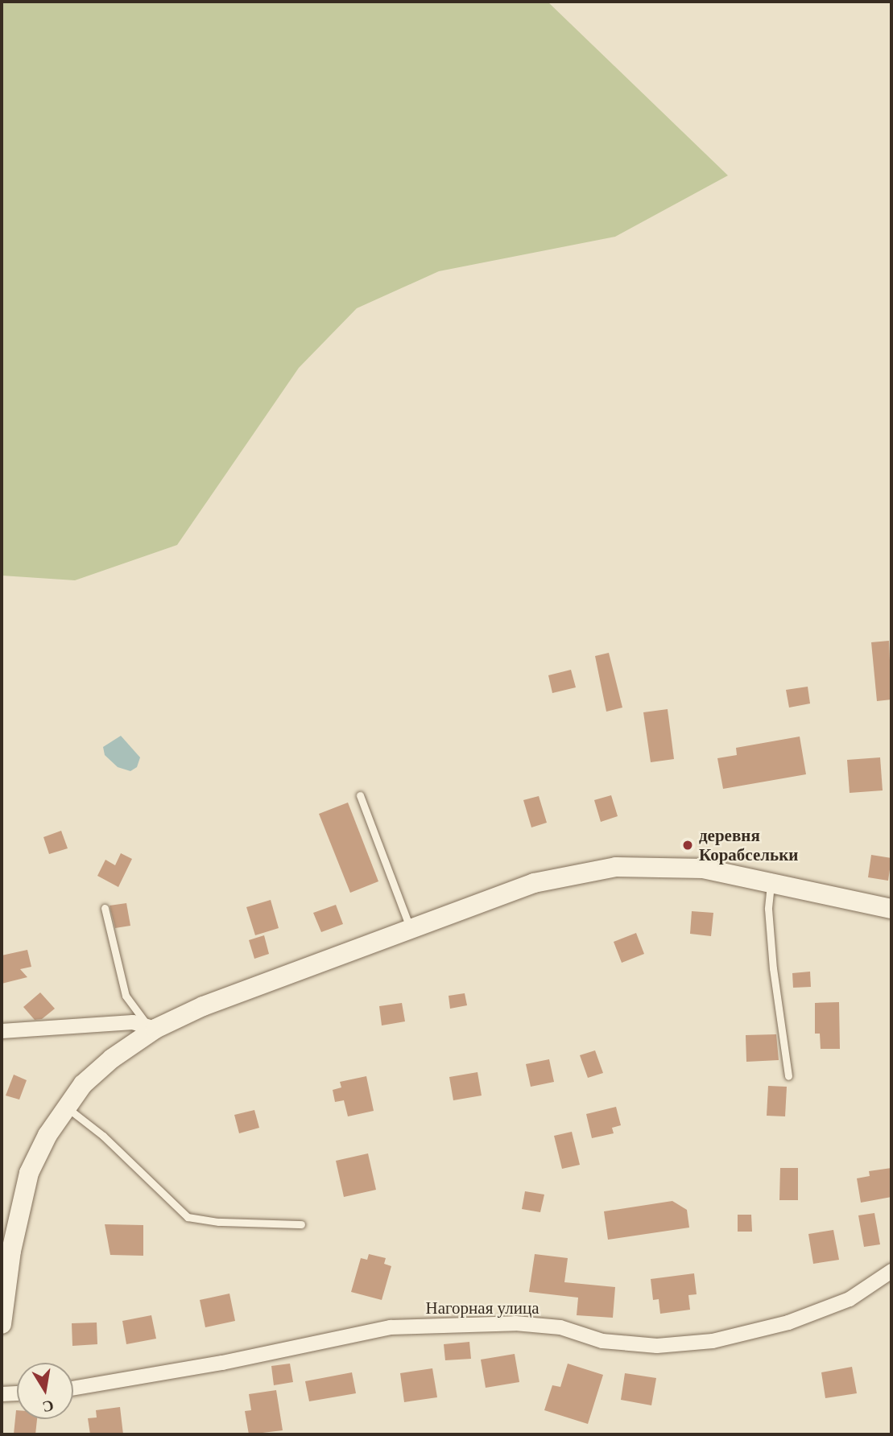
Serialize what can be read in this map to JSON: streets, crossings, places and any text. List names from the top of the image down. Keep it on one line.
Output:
{"streets":{"street":["Нагорная улица"]},"places":["деревня Корабсельки"],"north":"bottom"}
